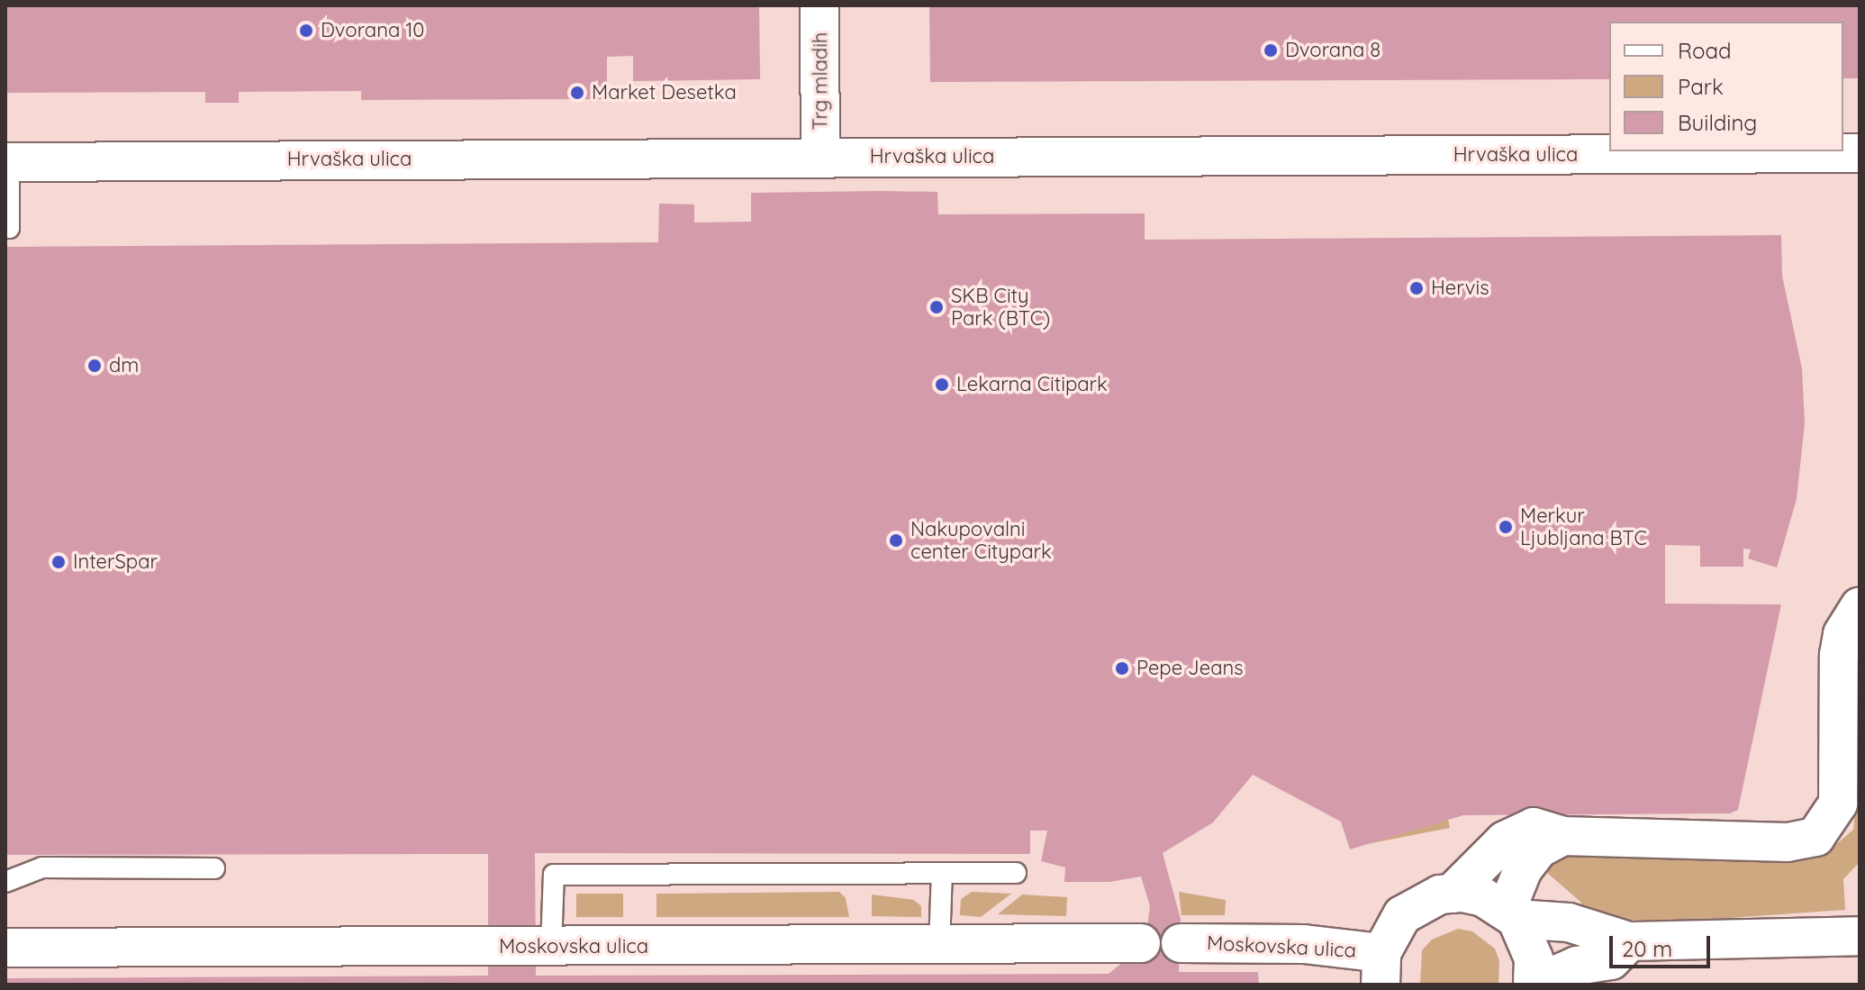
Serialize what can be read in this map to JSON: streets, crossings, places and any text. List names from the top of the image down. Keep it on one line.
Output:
{"streets":{"street":["Trg mladih","Hrvaška ulica","Moskovska ulica"]},"crossings":[["Trg mladih","Hrvaška ulica"]],"places":["Dvorana 10","Dvorana 8","Market Desetka","Hervis","SKB City Park (BTC)","dm","Lekarna Citipark","Merkur Ljubljana BTC","Nakupovalni center Citypark","InterSpar","Pepe Jeans"],"legend":["Road","Park","Building"],"scale_bar":"20 m"}
